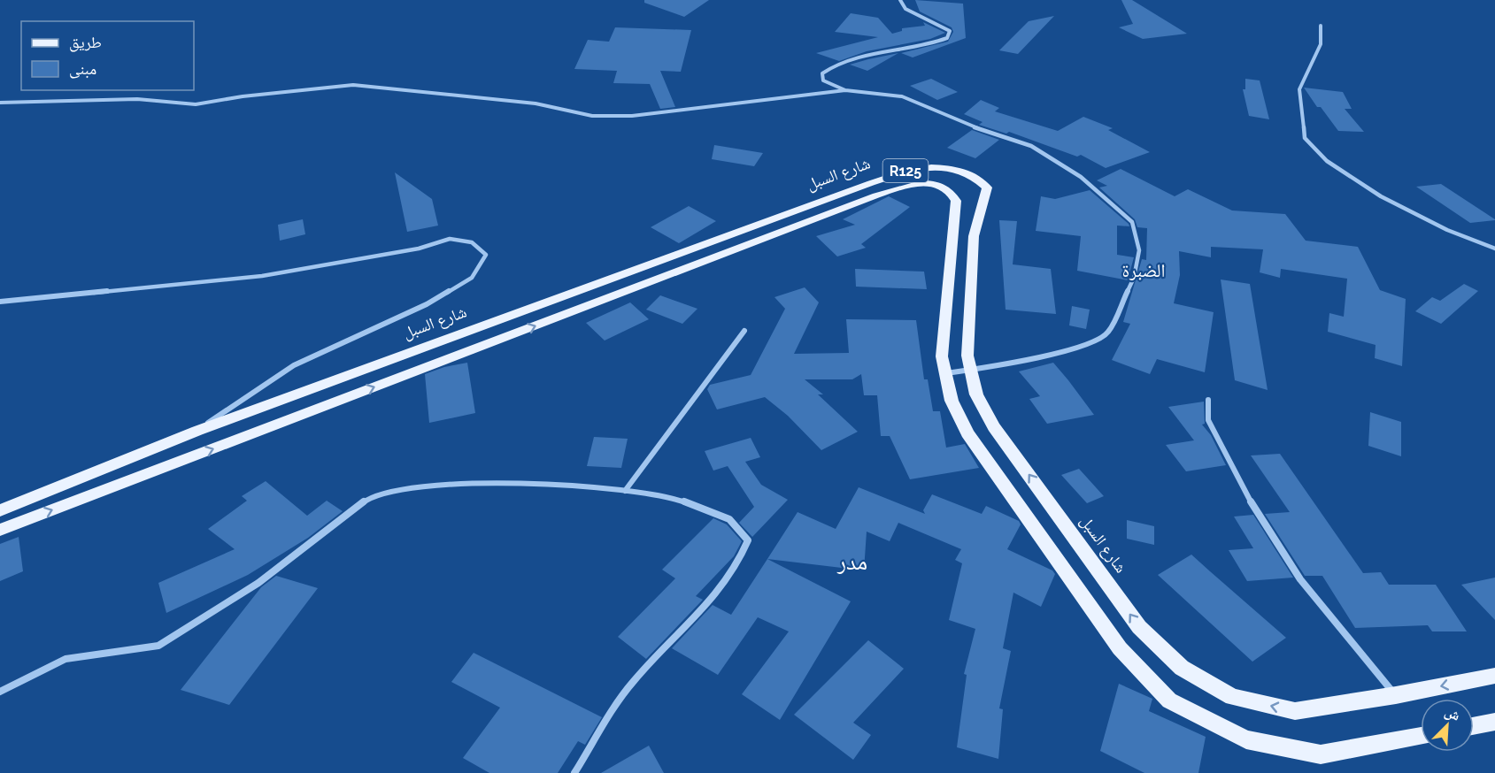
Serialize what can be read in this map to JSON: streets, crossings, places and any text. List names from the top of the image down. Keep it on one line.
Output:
{"streets":{"main road":["R125","شارع السبل"]},"districts":["الضبرة","مدر"],"legend":["طريق","مبنى"],"north":"top right"}
